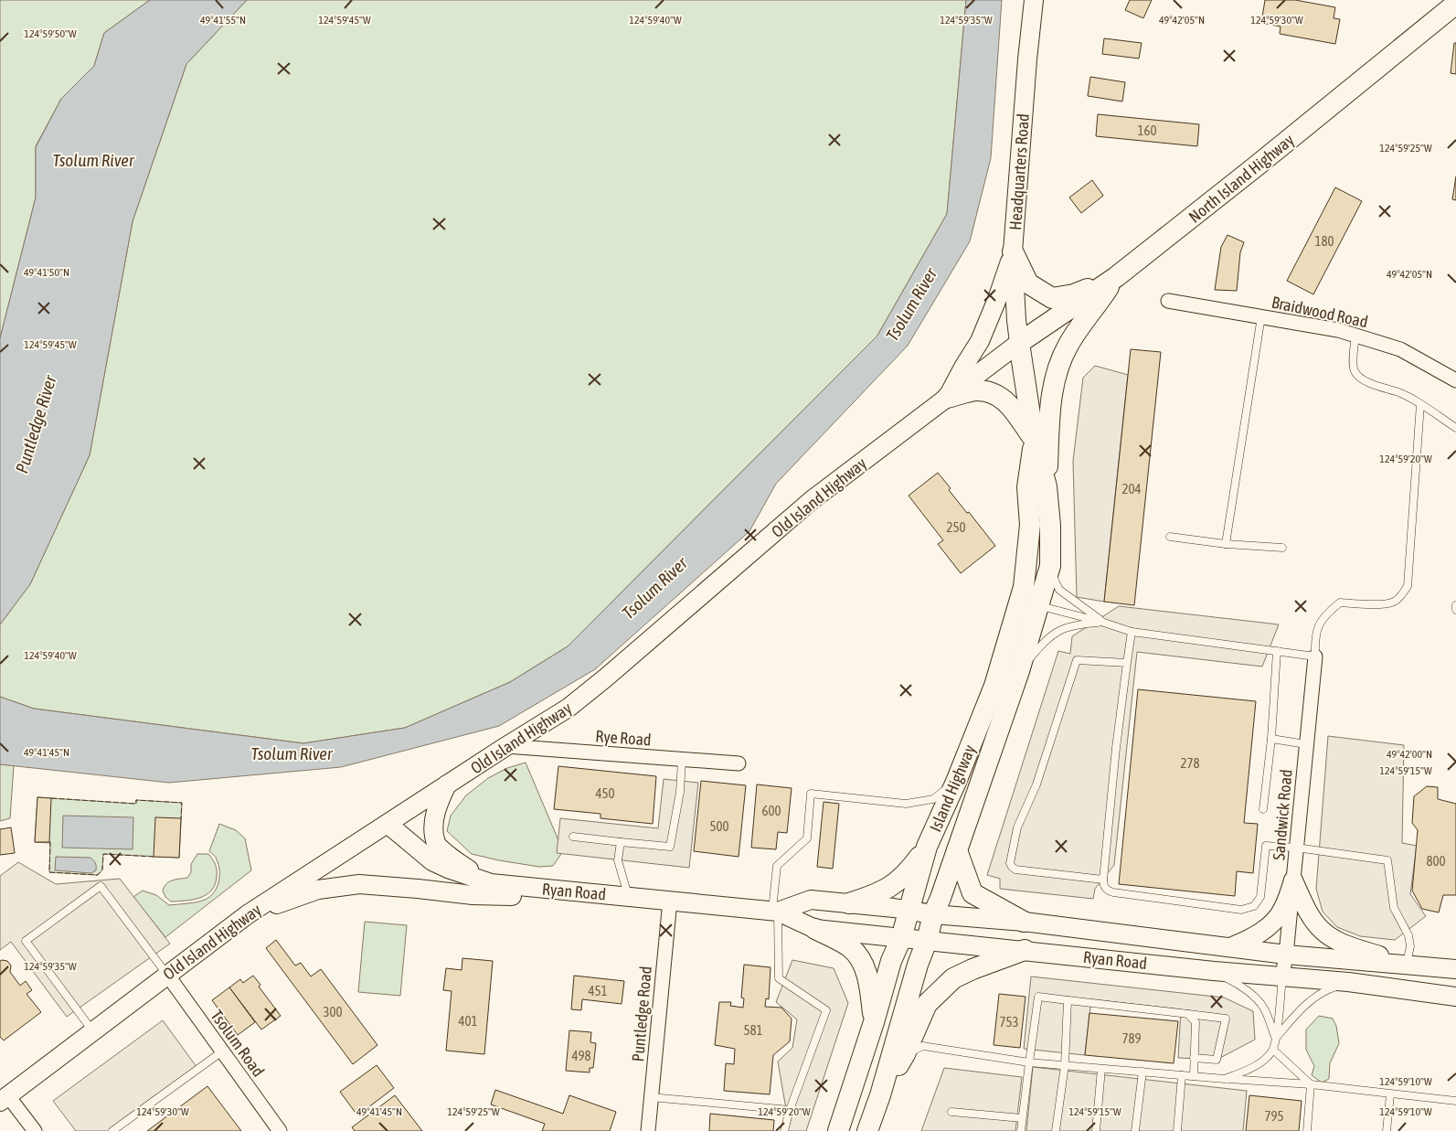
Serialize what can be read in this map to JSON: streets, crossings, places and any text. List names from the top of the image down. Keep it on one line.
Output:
{"streets":{"main road":["Headquarters Road","North Island Highway","Old Island Highway","Island Highway","Ryan Road"],"street":["Braidwood Road","Rye Road","Sandwick Road","Puntledge Road","Tsolum Road"]},"crossings":[["Headquarters Road","North Island Highway"],["Headquarters Road","Old Island Highway"],["Headquarters Road","Island Highway"],["North Island Highway","Old Island Highway"],["North Island Highway","Island Highway"],["Old Island Highway","Rye Road"],["Old Island Highway","Island Highway"],["Old Island Highway","Ryan Road"],["Old Island Highway","Tsolum Road"],["Island Highway","Ryan Road"],["Sandwick Road","Ryan Road"],["Ryan Road","Puntledge Road"]],"water":["Tsolum River","Puntledge River"],"house_numbers":["160","180","204","250","278","450","600","500","800","451","300","401","753","581","789","498","795"],"coordinates":["49°41'55\"N","124°59'45\"W","124°59'40\"W","124°59'35\"W","49°42'05\"N","124°59'30\"W","124°59'50\"W","124°59'25\"W","49°41'50\"N","124°59'20\"W","49°41'45\"N","49°42'00\"N","124°59'15\"W","124°59'10\"W"]}
